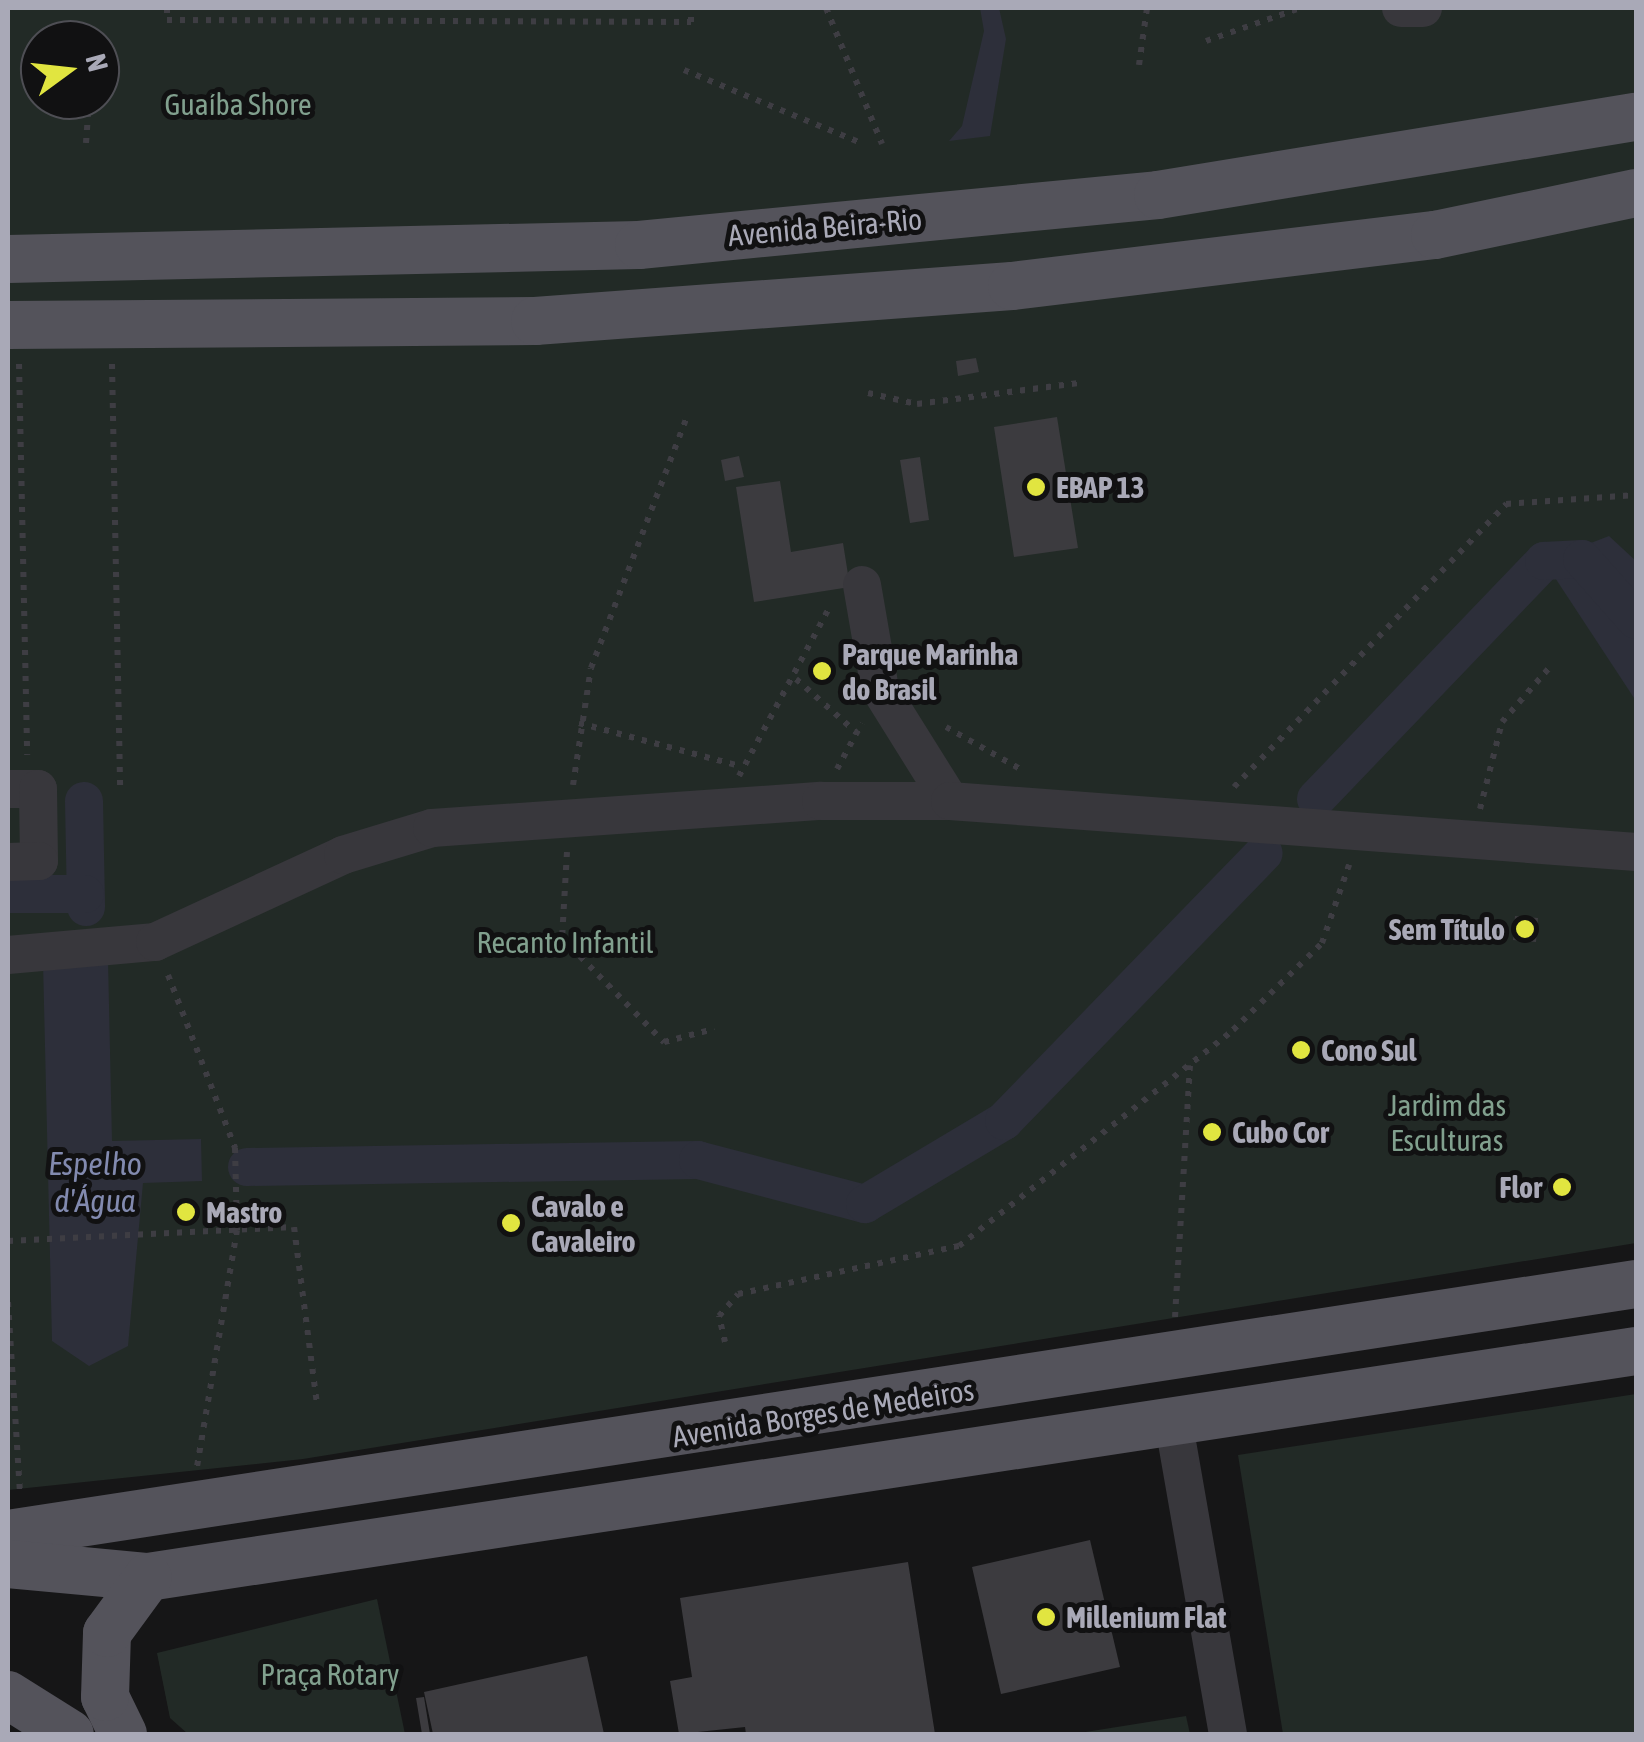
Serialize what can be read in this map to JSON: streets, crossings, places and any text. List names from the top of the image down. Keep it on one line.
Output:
{"streets":{"main road":["Avenida Beira-Rio","Avenida Borges de Medeiros"]},"water":["Espelho d'Água"],"parks":["Guaíba Shore","Recanto Infantil","Jardim das Esculturas","Praça Rotary"],"places":["EBAP 13","Parque Marinha do Brasil","Sem Título","Cono Sul","Cubo Cor","Flor","Mastro","Cavalo e Cavaleiro","Millenium Flat"],"north":"right"}
